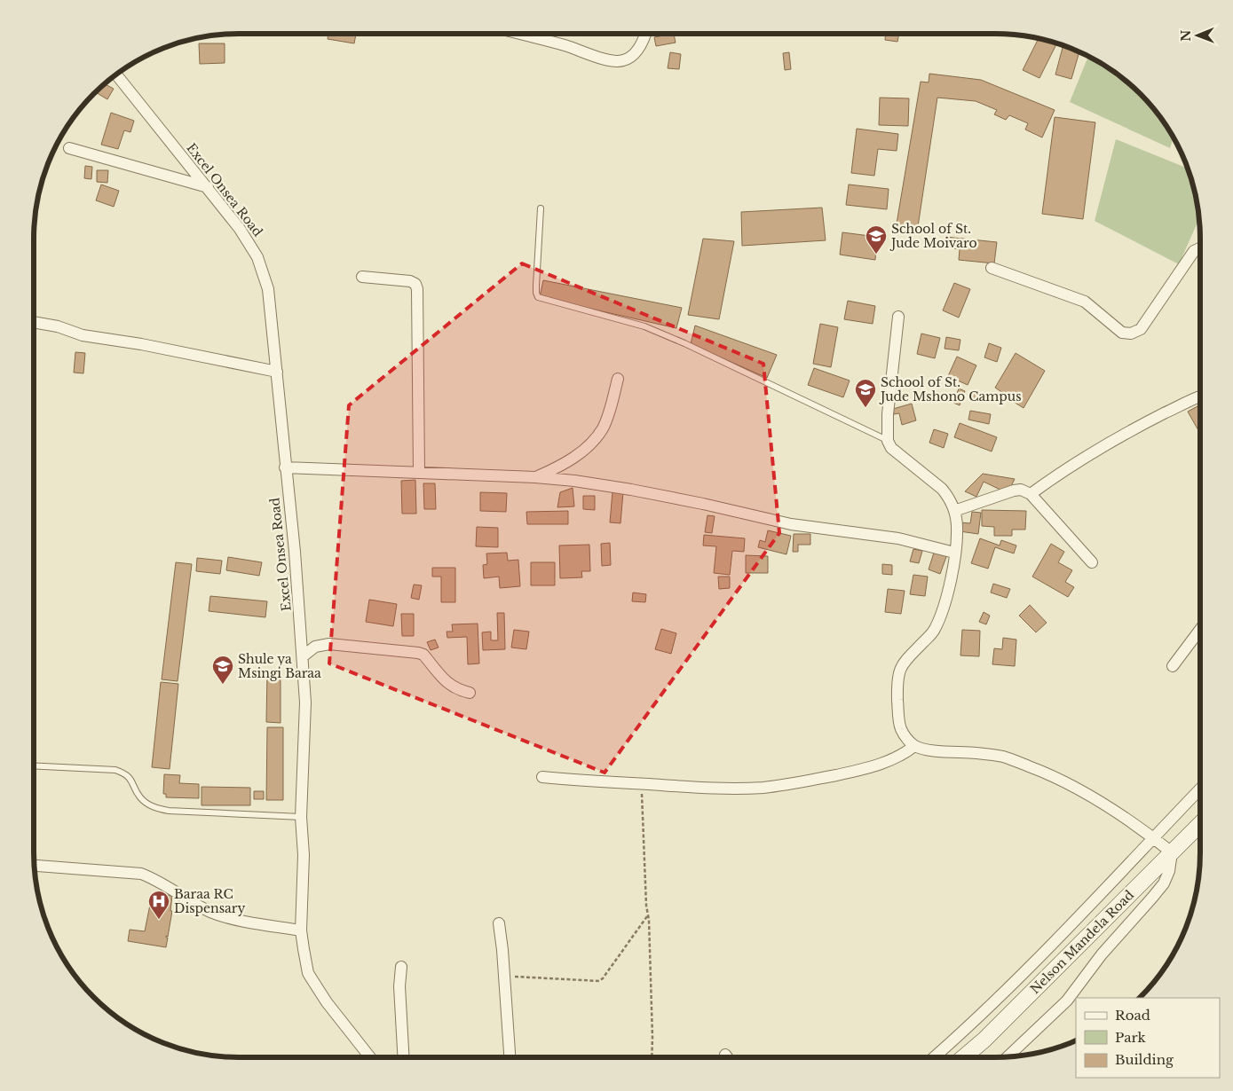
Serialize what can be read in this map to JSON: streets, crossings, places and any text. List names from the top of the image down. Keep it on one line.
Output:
{"streets":{"main road":["Nelson Mandela Road"],"street":["Excel Onsea Road"]},"places":{"school or university":["School of St. Jude Moivaro","School of St. Jude Mshono Campus","Shule ya Msingi Baraa"],"hospital":["Baraa RC Dispensary"]},"legend":["Road","Park","Building"],"north":"left"}
